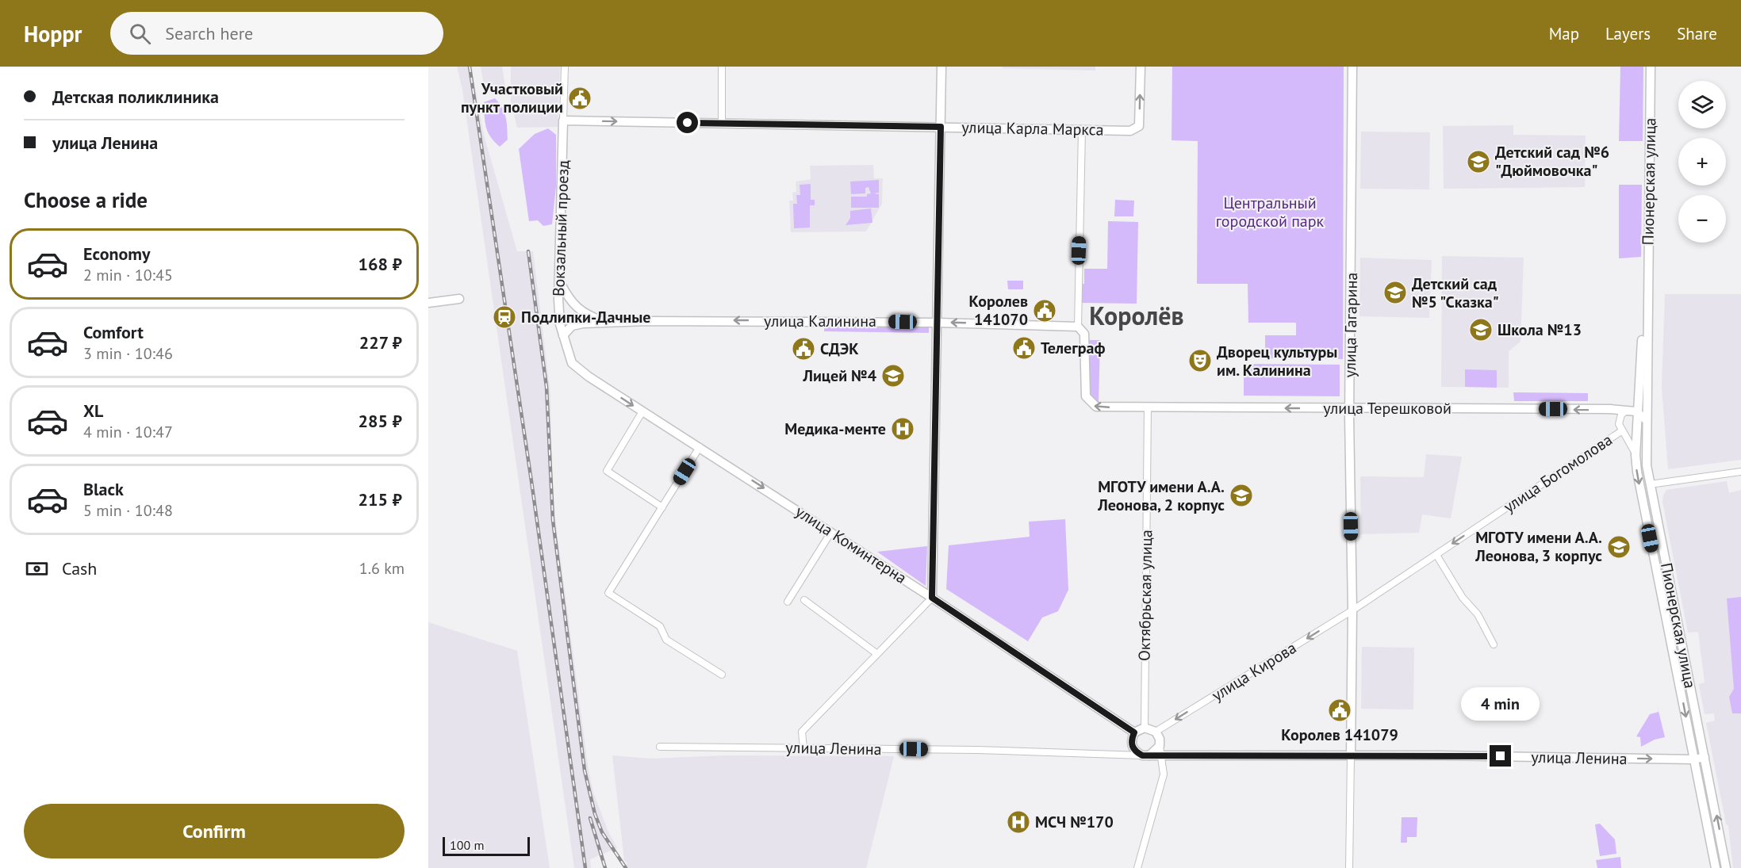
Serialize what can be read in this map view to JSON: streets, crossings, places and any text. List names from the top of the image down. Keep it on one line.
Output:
{"streets":{"main road":["улица Карла Маркса","Пионерская улица","Вокзальный проезд","улица Калинина","улица Гагарина","улица Терешковой","улица Коминтерна","улица Ленина"],"street":["улица Богомолова","Октябрьская улица","улица Кирова"]},"crossings":[["улица Карла Маркса","Вокзальный проезд"],["Пионерская улица","улица Терешковой"],["Пионерская улица","улица Ленина"],["Вокзальный проезд","улица Калинина"],["Вокзальный проезд","улица Коминтерна"],["улица Калинина","улица Терешковой"],["улица Гагарина","улица Терешковой"],["улица Гагарина","улица Богомолова"],["улица Гагарина","улица Кирова"],["улица Гагарина","улица Ленина"],["улица Терешковой","Октябрьская улица"],["улица Богомолова","улица Кирова"],["улица Коминтерна","Октябрьская улица"],["улица Коминтерна","улица Кирова"],["улица Коминтерна","улица Ленина"],["Октябрьская улица","улица Кирова"],["Октябрьская улица","улица Ленина"],["улица Кирова","улица Ленина"]],"one_way":["улица Карла Маркса","улица Калинина","улица Терешковой","улица Богомолова","улица Кирова"],"districts":["Королёв"],"parks":["Центральный городской парк"],"places":{"public building":["Участковый пункт полиции","Королев 141070","Телеграф","СДЭК","Королев 141079"],"school or university":["Детский сад №6 \"Дюймовочка\"","Детский сад №5 \"Сказка\"","Школа №13","Лицей №4","МГОТУ имени А.А. Леонова, 2 корпус","МГОТУ имени А.А. Леонова, 3 корпус"],"station":["Подлипки-Дачные"],"theatre":["Дворец культуры им. Калинина"],"hospital":["Медика-менте","МСЧ №170"]},"scale_bar":"100 m","page":{"header":"Hoppr","search":"Search here","nav":["Map","Layers","Share"],"banner":["Детская поликлиника","улица Ленина"],"map_buttons":["+","−"],"heading":"Choose a ride","list":[{"name":"Economy","note":"2 min · 10:45","value":"168 ₽"},{"name":"Comfort","note":"3 min · 10:46","value":"227 ₽"},{"name":"XL","note":"4 min · 10:47","value":"285 ₽"},{"name":"Black","note":"5 min · 10:48","value":"215 ₽"}],"pay":["Cash","1.6 km"],"bubble":"4 min","buttons":"Confirm","scale":"100 m"}}
